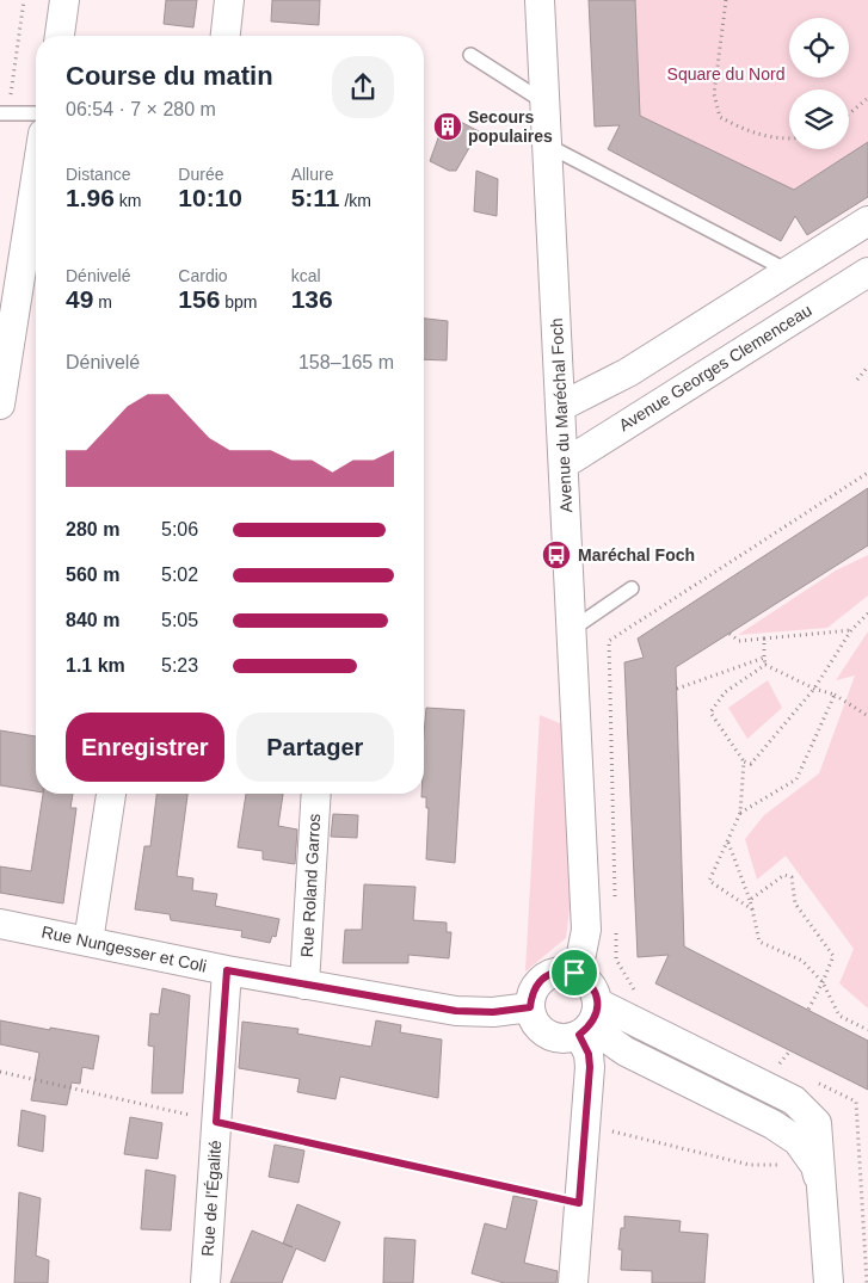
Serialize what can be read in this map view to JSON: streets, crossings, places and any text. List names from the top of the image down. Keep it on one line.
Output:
{"streets":{"street":["Avenue Georges Clemenceau","Avenue du Maréchal Foch","Rue Roland Garros","Rue Nungesser et Coli","Rue de l'Égalité"]},"crossings":[["Avenue Georges Clemenceau","Avenue du Maréchal Foch"],["Avenue du Maréchal Foch","Rue Nungesser et Coli"],["Rue Roland Garros","Rue Nungesser et Coli"],["Rue Nungesser et Coli","Rue de l'Égalité"]],"parks":["Square du Nord"],"places":{"building":["Secours populaires"],"bus stop":["Maréchal Foch"]},"page":{"heading":["Course du matin","06:54 · 7 × 280 m"],"stats":[["Distance","1.96 km"],["Durée","10:10"],["Allure","5:11 /km"],["Dénivelé","49 m"],["Cardio","156 bpm"],["kcal","136"]],"chart":["Dénivelé","158–165 m"],"list":[{"name":"280 m","note":"5:06"},{"name":"560 m","note":"5:02"},{"name":"840 m","note":"5:05"},{"name":"1.1 km","note":"5:23"}],"buttons":["Enregistrer","Partager"]}}
